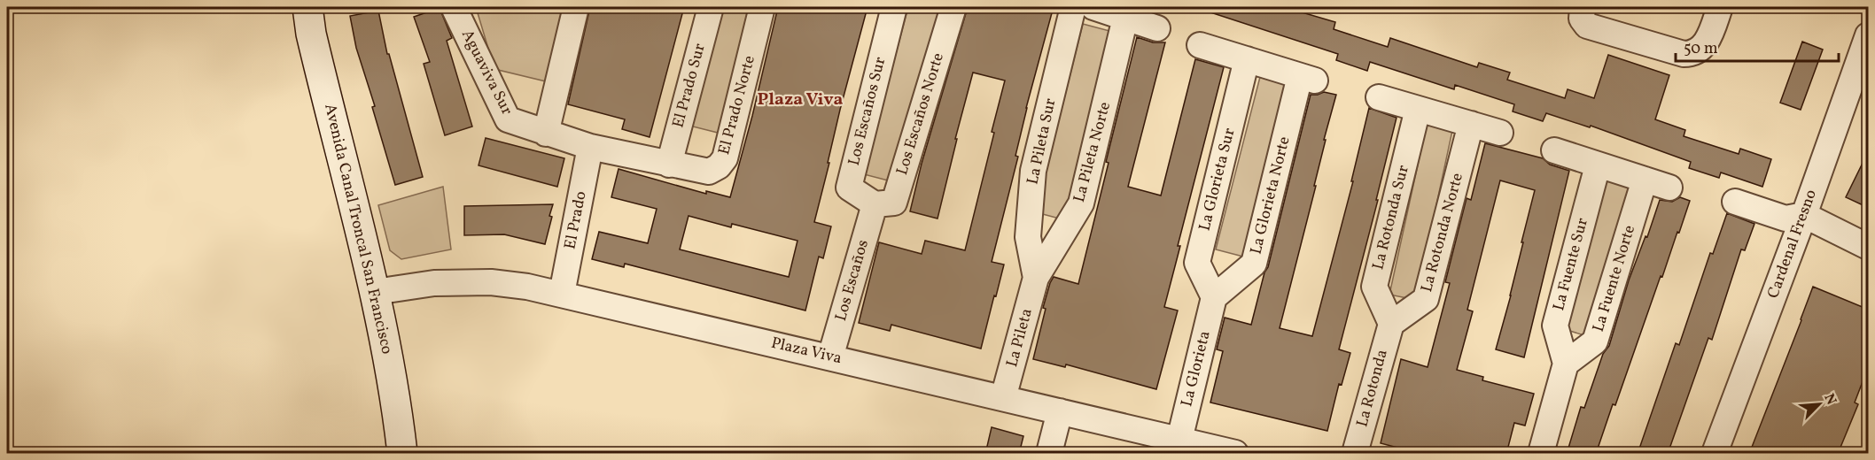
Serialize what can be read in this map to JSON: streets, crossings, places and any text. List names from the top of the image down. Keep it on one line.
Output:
{"streets":{"street":["Aguaviva Sur","El Prado Sur","El Prado Norte","Los Escaños Sur","Los Escaños Norte","La Pileta Sur","La Pileta Norte","La Glorieta Sur","La Glorieta Norte","La Rotonda Sur","El Prado","Avenida Canal Troncal San Francisco","La Rotonda Norte","Cardenal Fresno","La Fuente Sur","La Fuente Norte","Los Escaños","La Pileta","Plaza Viva","La Glorieta","La Rotonda"]},"crossings":[["Aguaviva Sur","El Prado Norte"],["Aguaviva Sur","El Prado"],["El Prado Sur","El Prado Norte"],["El Prado Norte","El Prado"],["Los Escaños Sur","Los Escaños Norte"],["Los Escaños Sur","Los Escaños"],["Los Escaños Norte","Los Escaños"],["La Pileta Sur","La Pileta Norte"],["La Pileta Sur","La Pileta"],["La Pileta Norte","La Pileta"],["La Glorieta Sur","La Glorieta Norte"],["La Glorieta Sur","La Glorieta"],["La Glorieta Norte","La Glorieta"],["La Rotonda Sur","La Rotonda Norte"],["La Rotonda Sur","La Rotonda"],["El Prado","Plaza Viva"],["Avenida Canal Troncal San Francisco","Plaza Viva"],["La Rotonda Norte","La Rotonda"],["La Fuente Sur","La Fuente Norte"],["Los Escaños","Plaza Viva"],["La Pileta","Plaza Viva"],["Plaza Viva","La Glorieta"]],"districts":["Plaza Viva"],"scale_bar":"50 m","north":"top right"}
